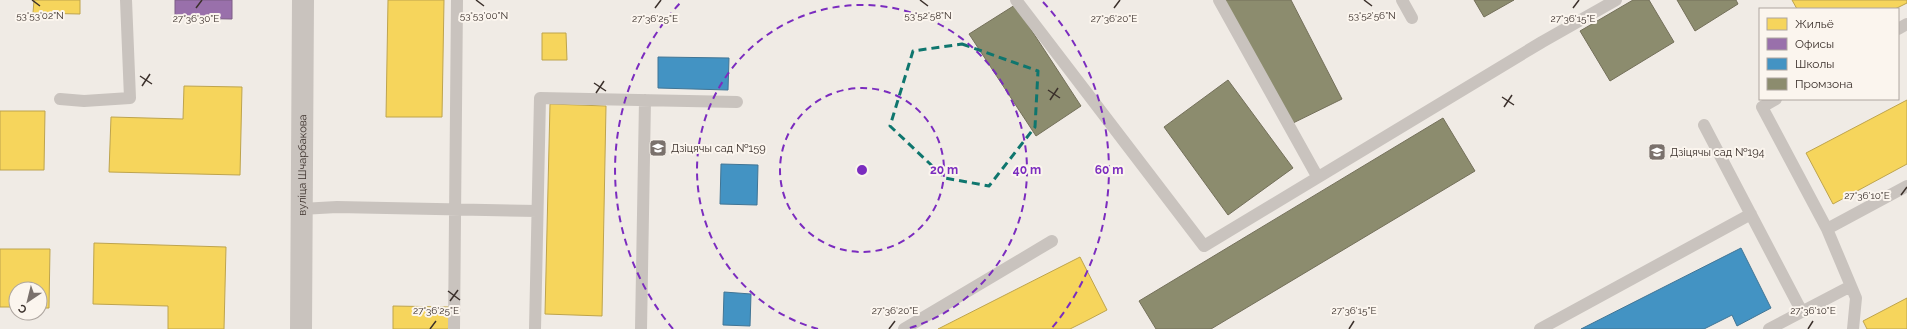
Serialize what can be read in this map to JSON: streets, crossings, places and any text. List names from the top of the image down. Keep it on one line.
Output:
{"streets":{"street":["вуліца Шчарбакова"]},"places":{"school or university":["Дзіцячы сад №159","Дзіцячы сад №194"]},"legend":["Жильё","Офисы","Школы","Промзона"],"north":"bottom left","coordinates":["53°52'56\"N","53°53'02\"N","53°53'00\"N","53°52'58\"N","27°36'30\"E","27°36'25\"E","27°36'20\"E","27°36'15\"E","27°36'10\"E"],"rings":["20 m","40 m","60 m"]}
